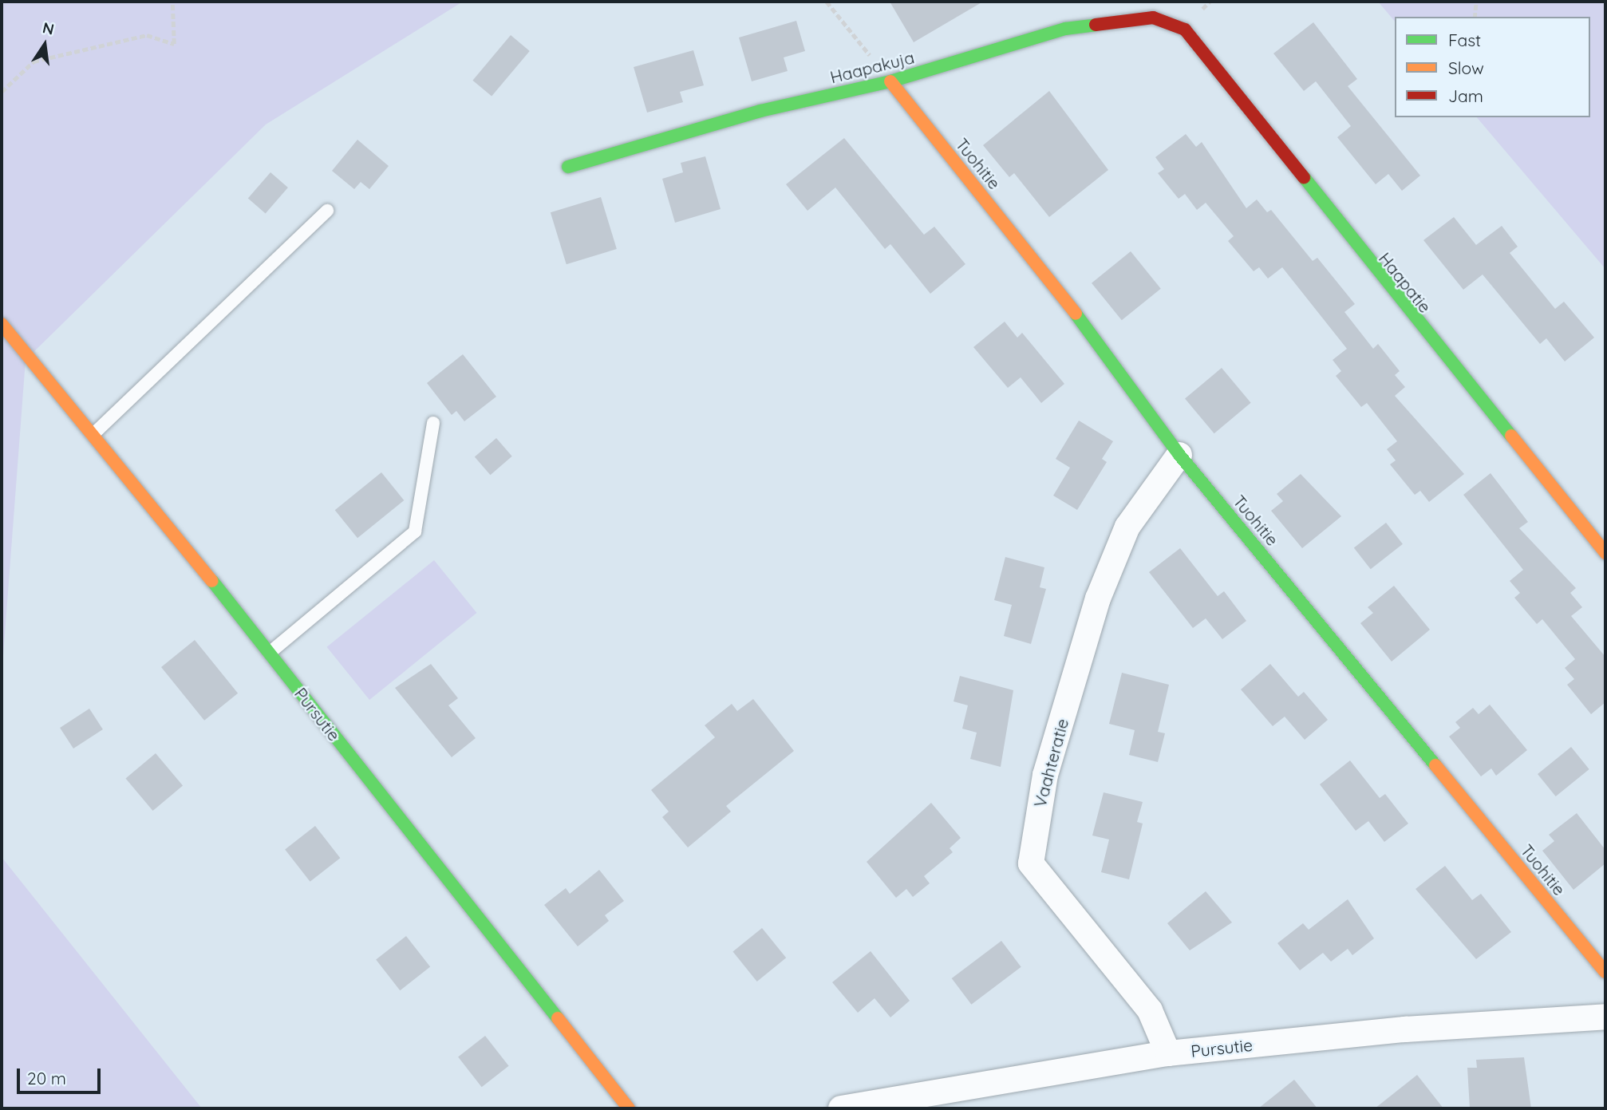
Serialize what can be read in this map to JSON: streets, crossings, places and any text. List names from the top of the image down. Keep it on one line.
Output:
{"streets":{"street":["Haapakuja","Tuohitie","Haapatie","Pursutie","Vaahteratie"]},"crossings":[["Haapakuja","Tuohitie"],["Haapakuja","Haapatie"],["Tuohitie","Vaahteratie"],["Pursutie","Vaahteratie"]],"legend":["Fast","Slow","Jam"],"scale_bar":"20 m","north":"top"}
